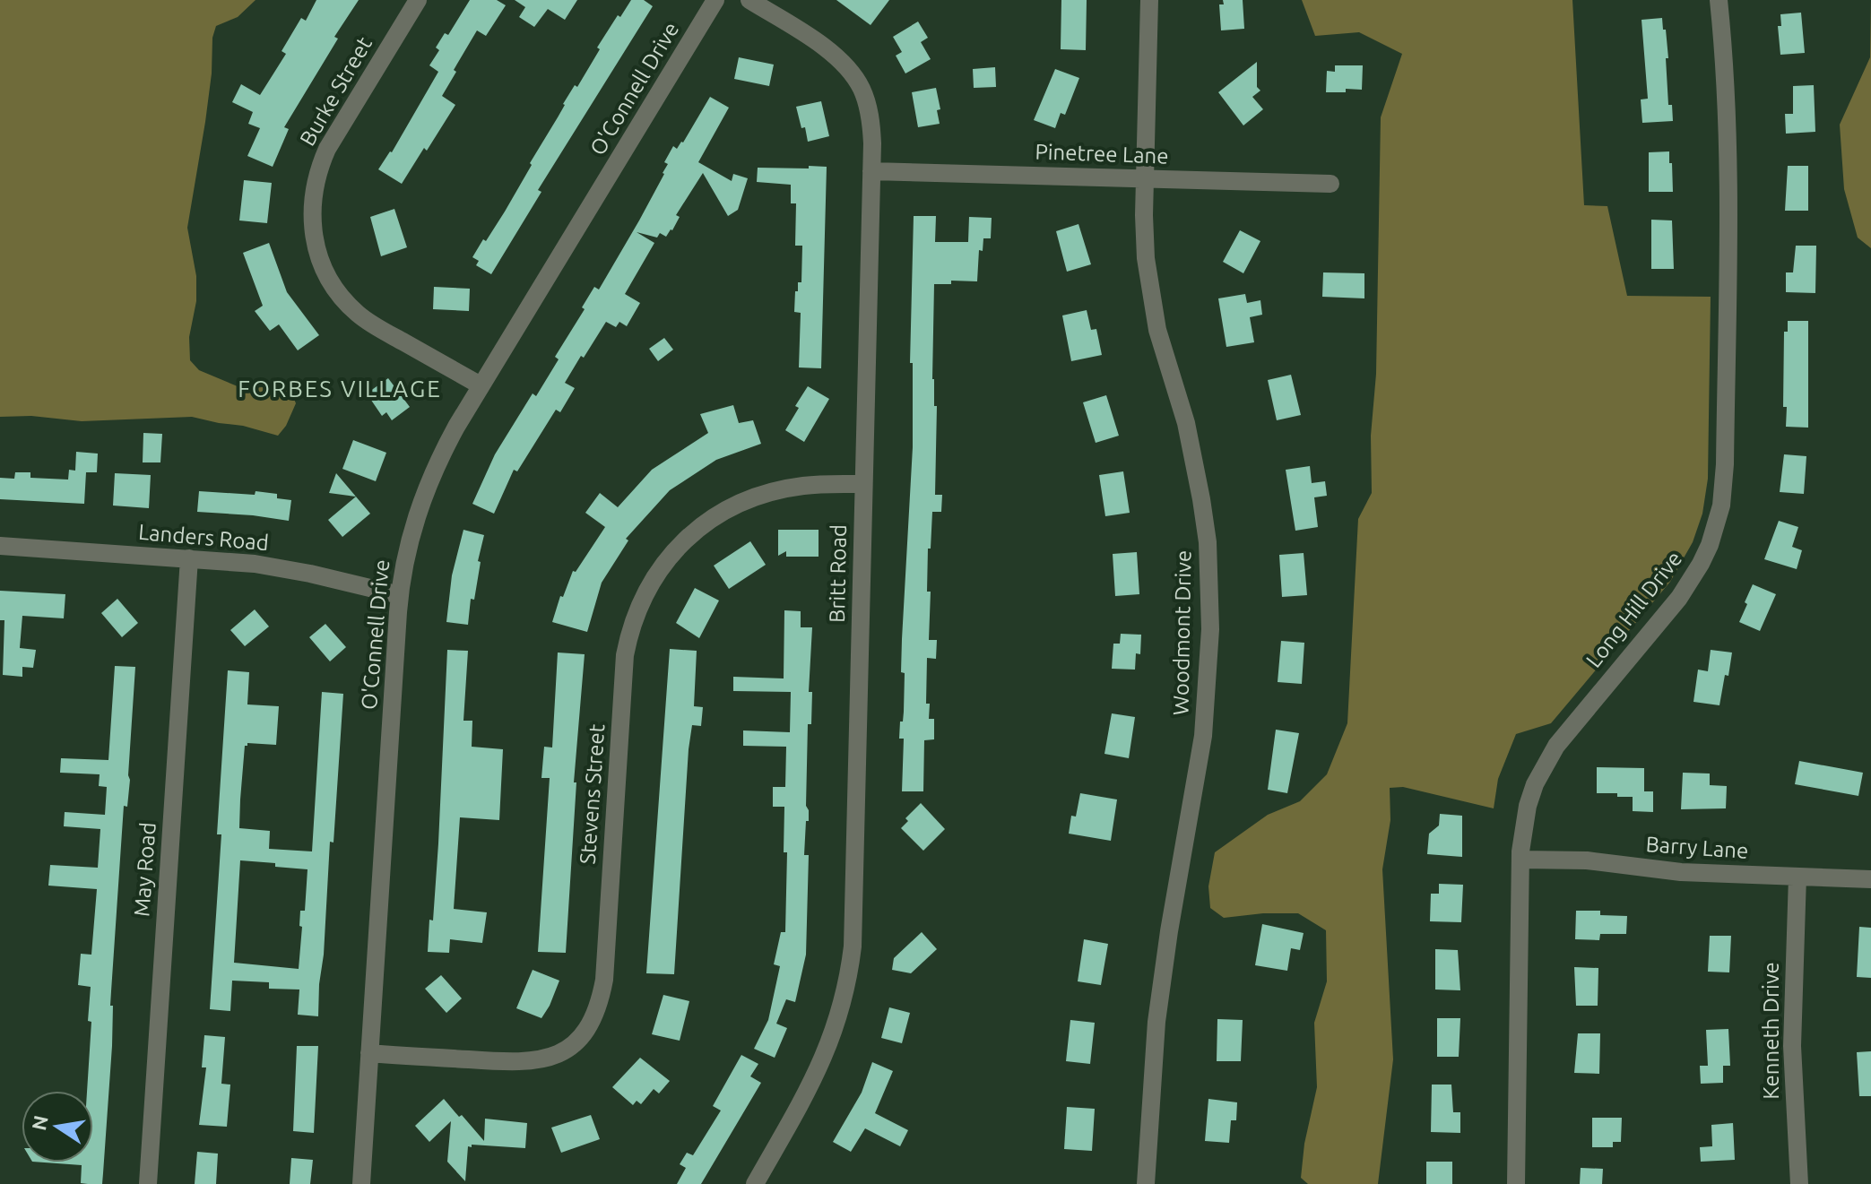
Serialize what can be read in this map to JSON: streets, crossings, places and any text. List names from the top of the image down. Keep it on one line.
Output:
{"streets":{"street":["O'Connell Drive","Burke Street","Pinetree Lane","Landers Road","Britt Road","Long Hill Drive","Woodmont Drive","Stevens Street","Barry Lane","May Road","Kenneth Drive"]},"crossings":[["O'Connell Drive","Burke Street"],["O'Connell Drive","Landers Road"],["O'Connell Drive","Stevens Street"],["Pinetree Lane","Britt Road"],["Pinetree Lane","Woodmont Drive"],["Landers Road","May Road"],["Britt Road","Stevens Street"],["Long Hill Drive","Barry Lane"],["Barry Lane","Kenneth Drive"]],"districts":["FORBES VILLAGE"],"north":"left"}
